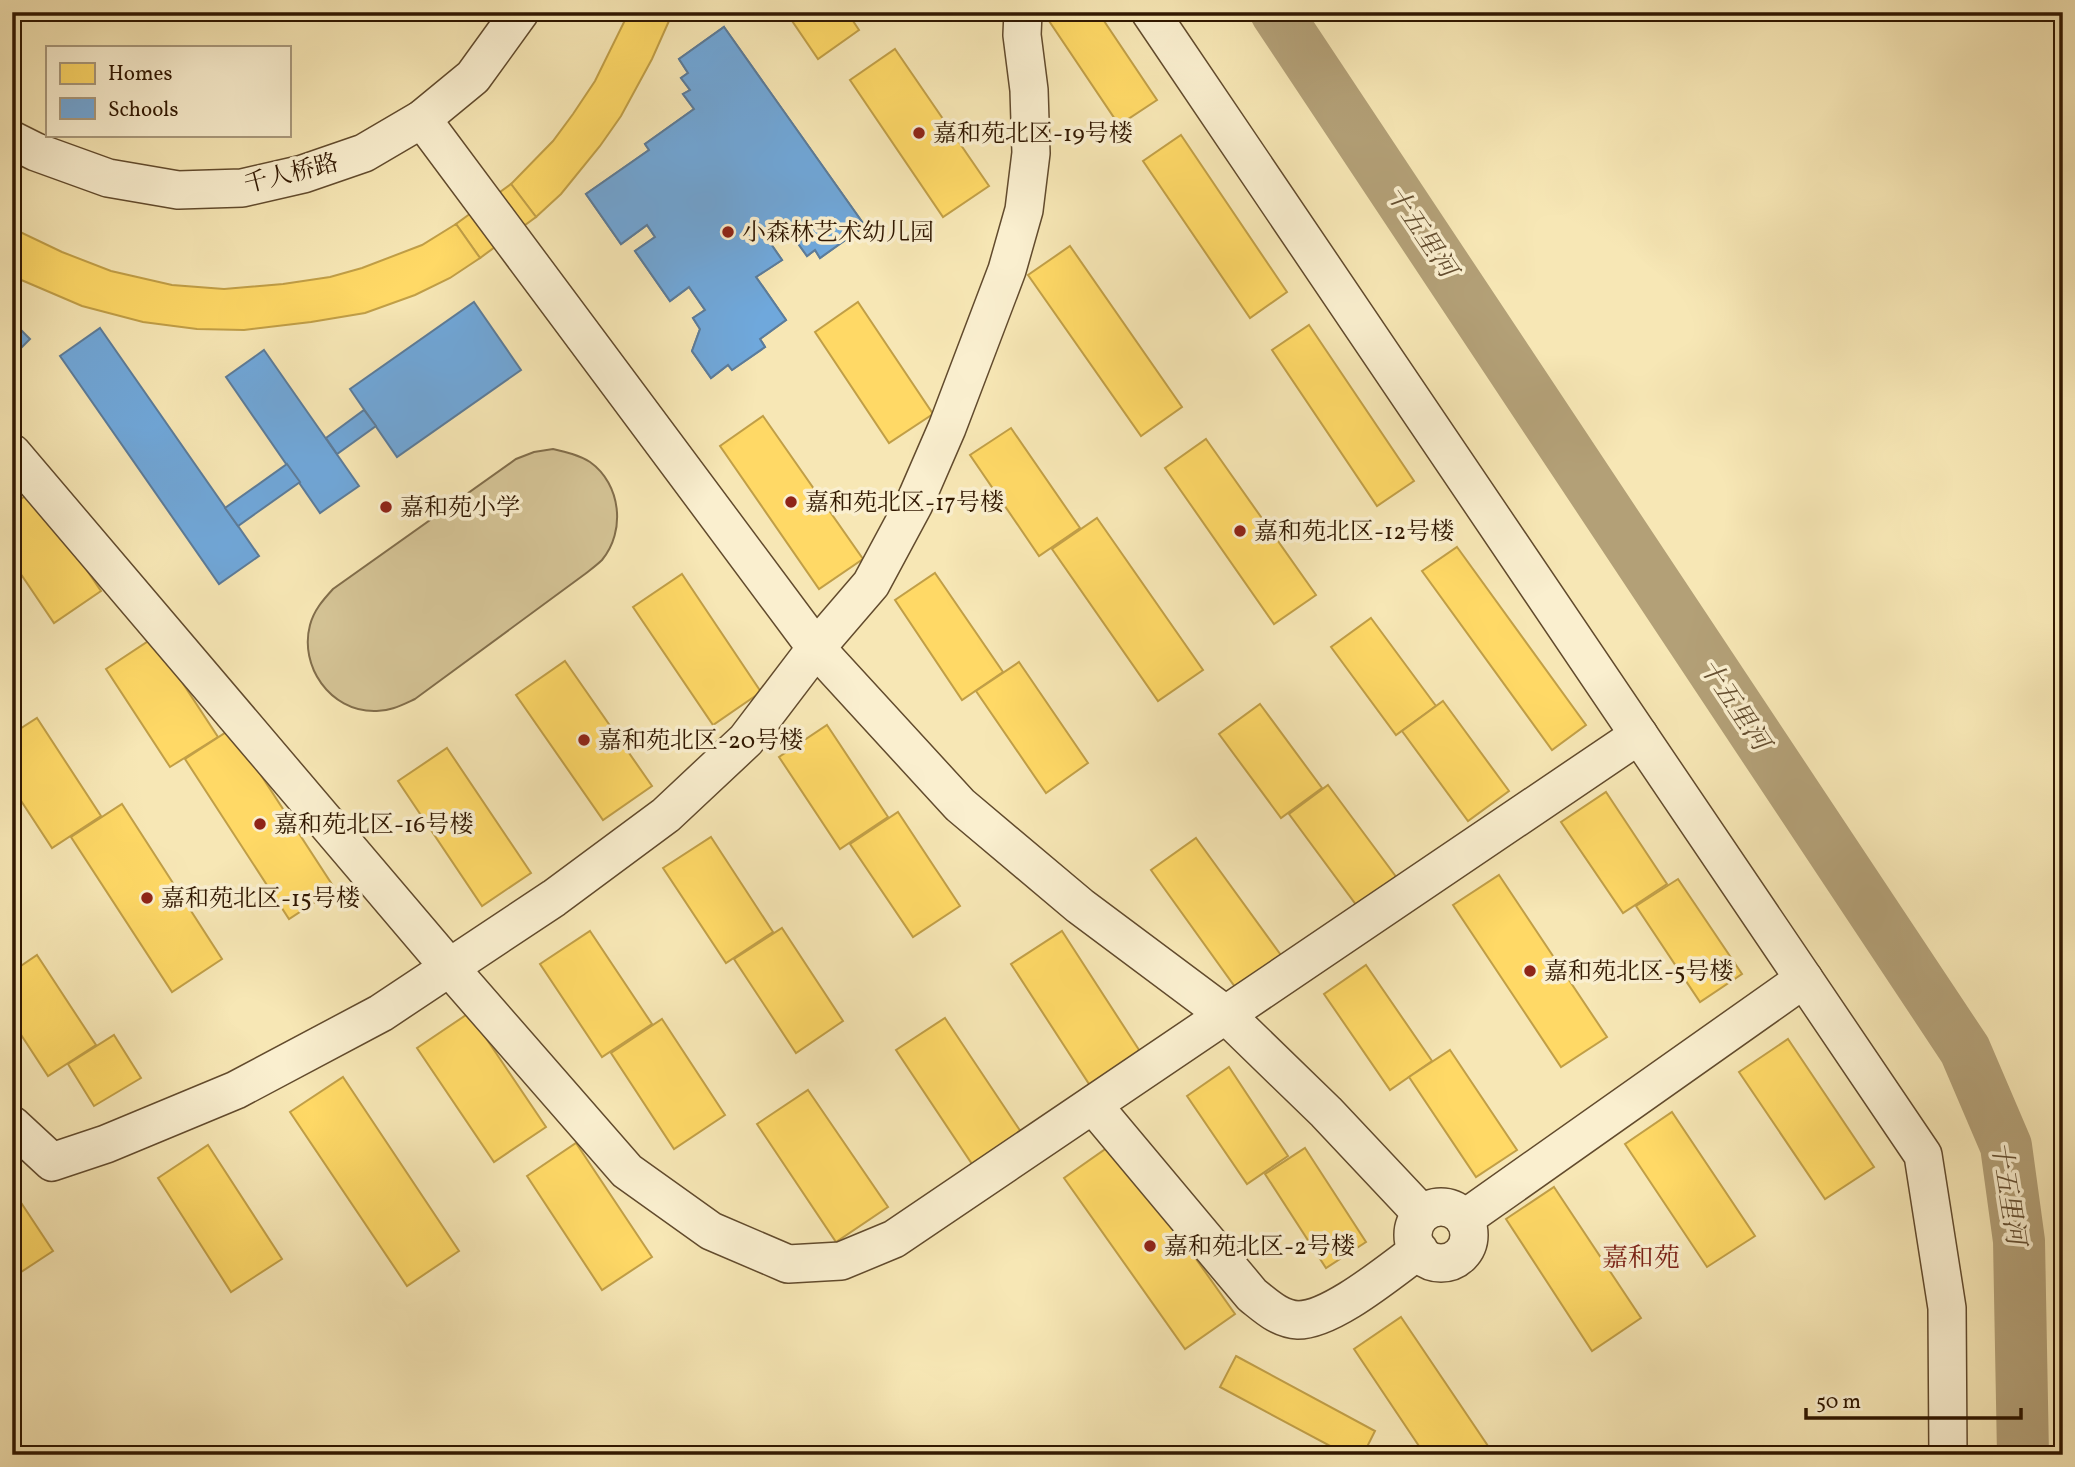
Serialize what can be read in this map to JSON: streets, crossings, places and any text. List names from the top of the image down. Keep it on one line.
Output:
{"streets":{"street":["千人桥路"]},"districts":["嘉和苑"],"water":["十五里河"],"places":["嘉和苑北区-19号楼","小森林艺术幼儿园","嘉和苑北区-17号楼","嘉和苑小学","嘉和苑北区-12号楼","嘉和苑北区-20号楼","嘉和苑北区-16号楼","嘉和苑北区-15号楼","嘉和苑北区-5号楼","嘉和苑北区-2号楼"],"legend":["Homes","Schools"],"scale_bar":"50 m"}
